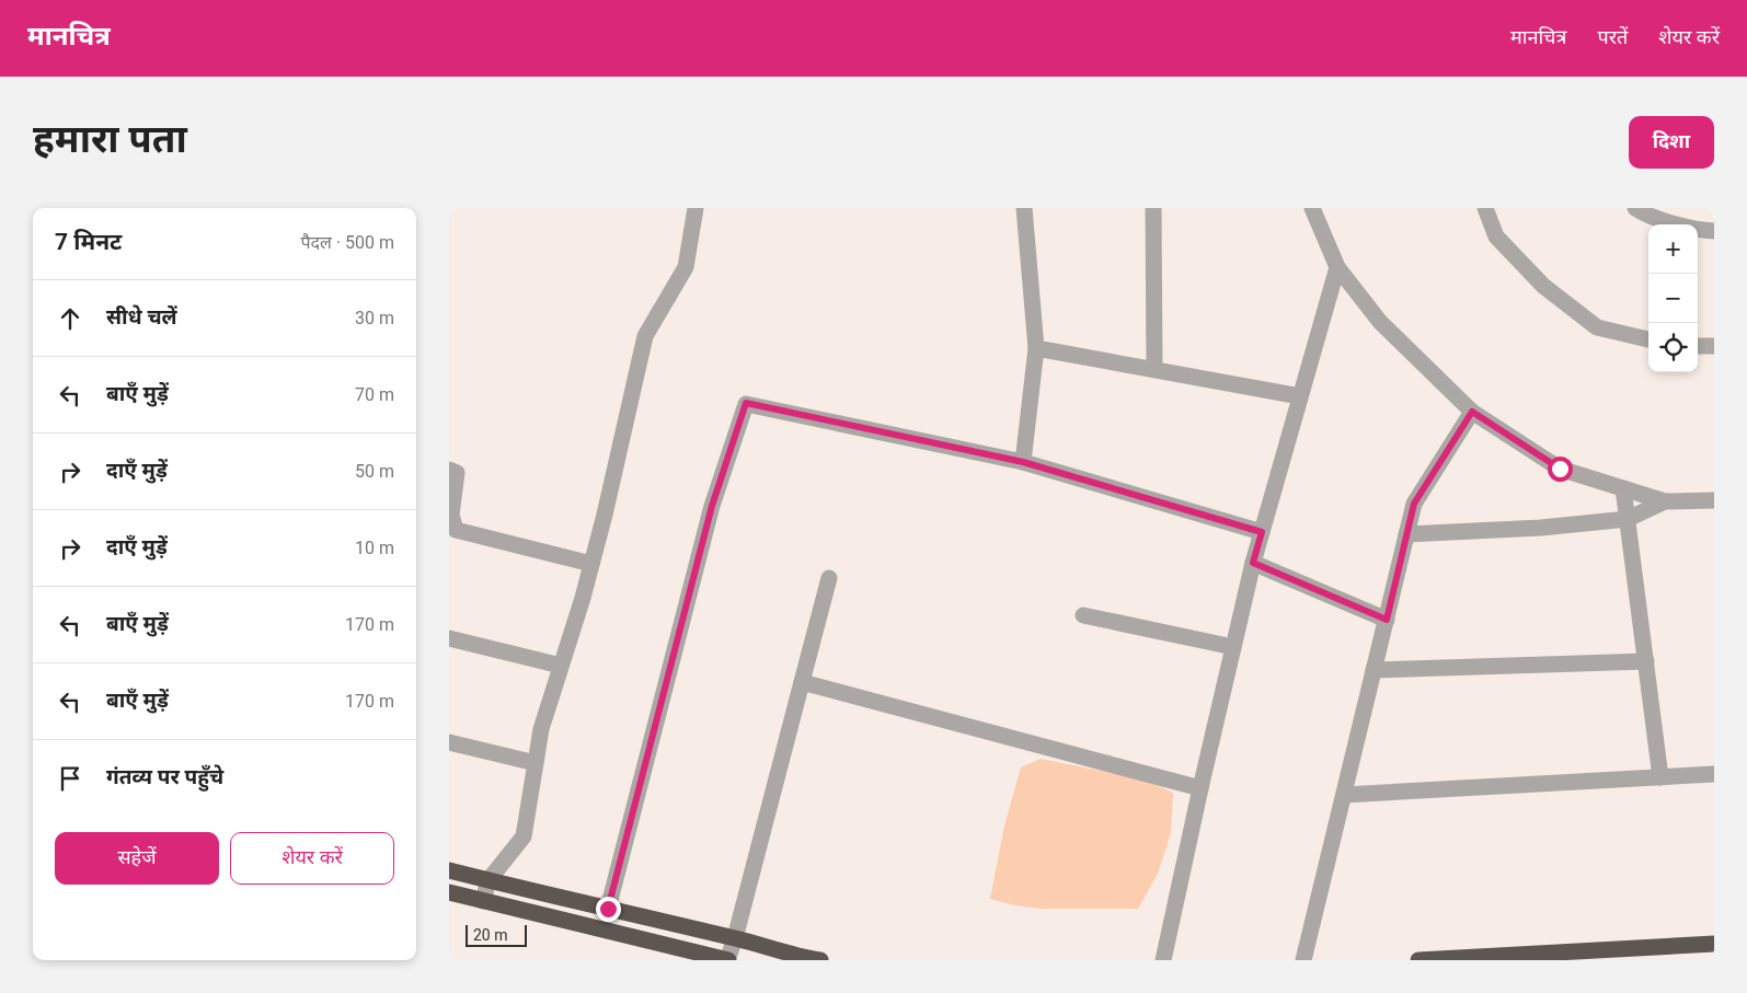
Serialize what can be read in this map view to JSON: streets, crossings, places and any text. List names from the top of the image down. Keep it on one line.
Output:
{"scale_bar":"20 m","page":{"header":"मानचित्र","nav":["मानचित्र","परतें","शेयर करें"],"buttons":["दिशा",["सहेजें","शेयर करें"]],"title":"हमारा पता","heading":["7 मिनट","पैदल · 500 m"],"map_buttons":["+","−"],"list":[["सीधे चलें","30 m"],["बाएँ मुड़ें","70 m"],["दाएँ मुड़ें","50 m"],["दाएँ मुड़ें","10 m"],["बाएँ मुड़ें","170 m"],["बाएँ मुड़ें","170 m"],"गंतव्य पर पहुँचे"],"scale":"20 m"}}
